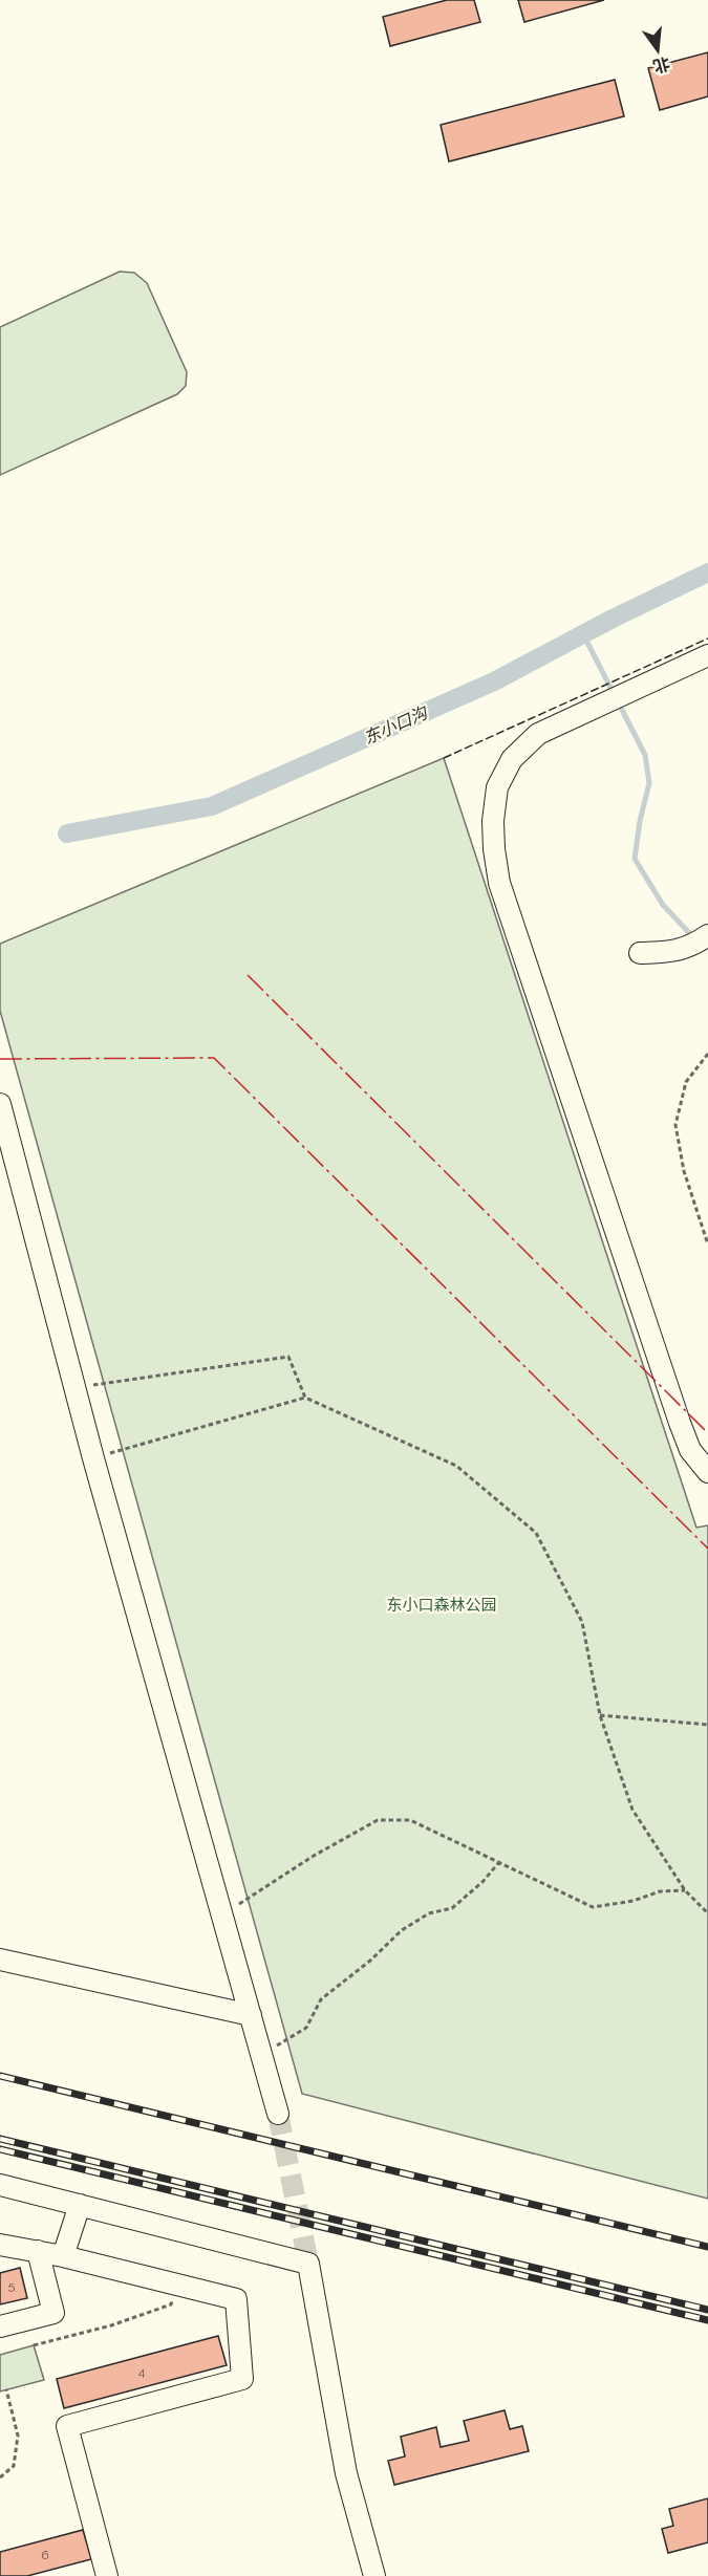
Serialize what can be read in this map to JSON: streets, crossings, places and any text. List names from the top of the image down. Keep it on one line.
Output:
{"water":["东小口沟"],"parks":["东小口森林公园"],"house_numbers":["5","4","6"],"north":"bottom"}
